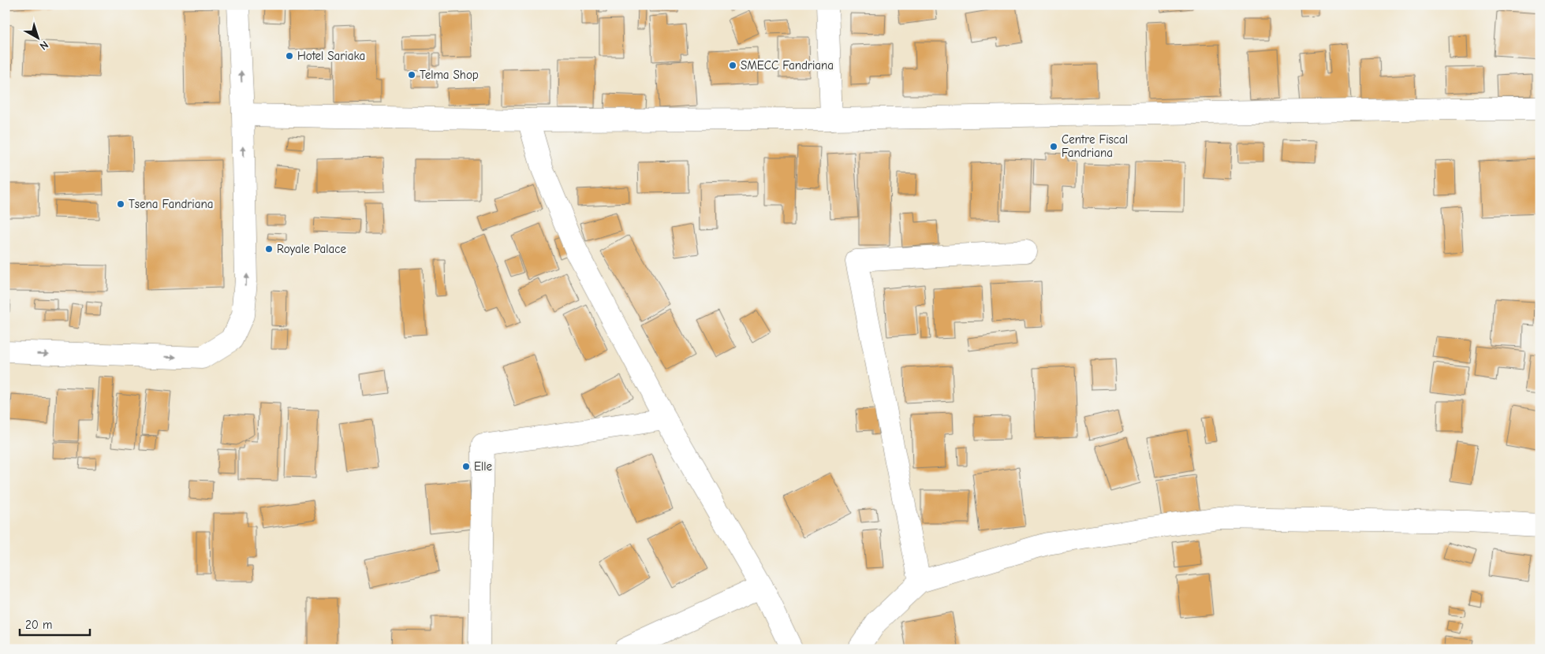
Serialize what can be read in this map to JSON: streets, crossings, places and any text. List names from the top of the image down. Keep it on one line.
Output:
{"places":["Hotel Sariaka","SMECC Fandriana","Telma Shop","Centre Fiscal Fandriana","Tsena Fandriana","Royale Palace","Elle"],"scale_bar":"20 m","north":"bottom right"}
